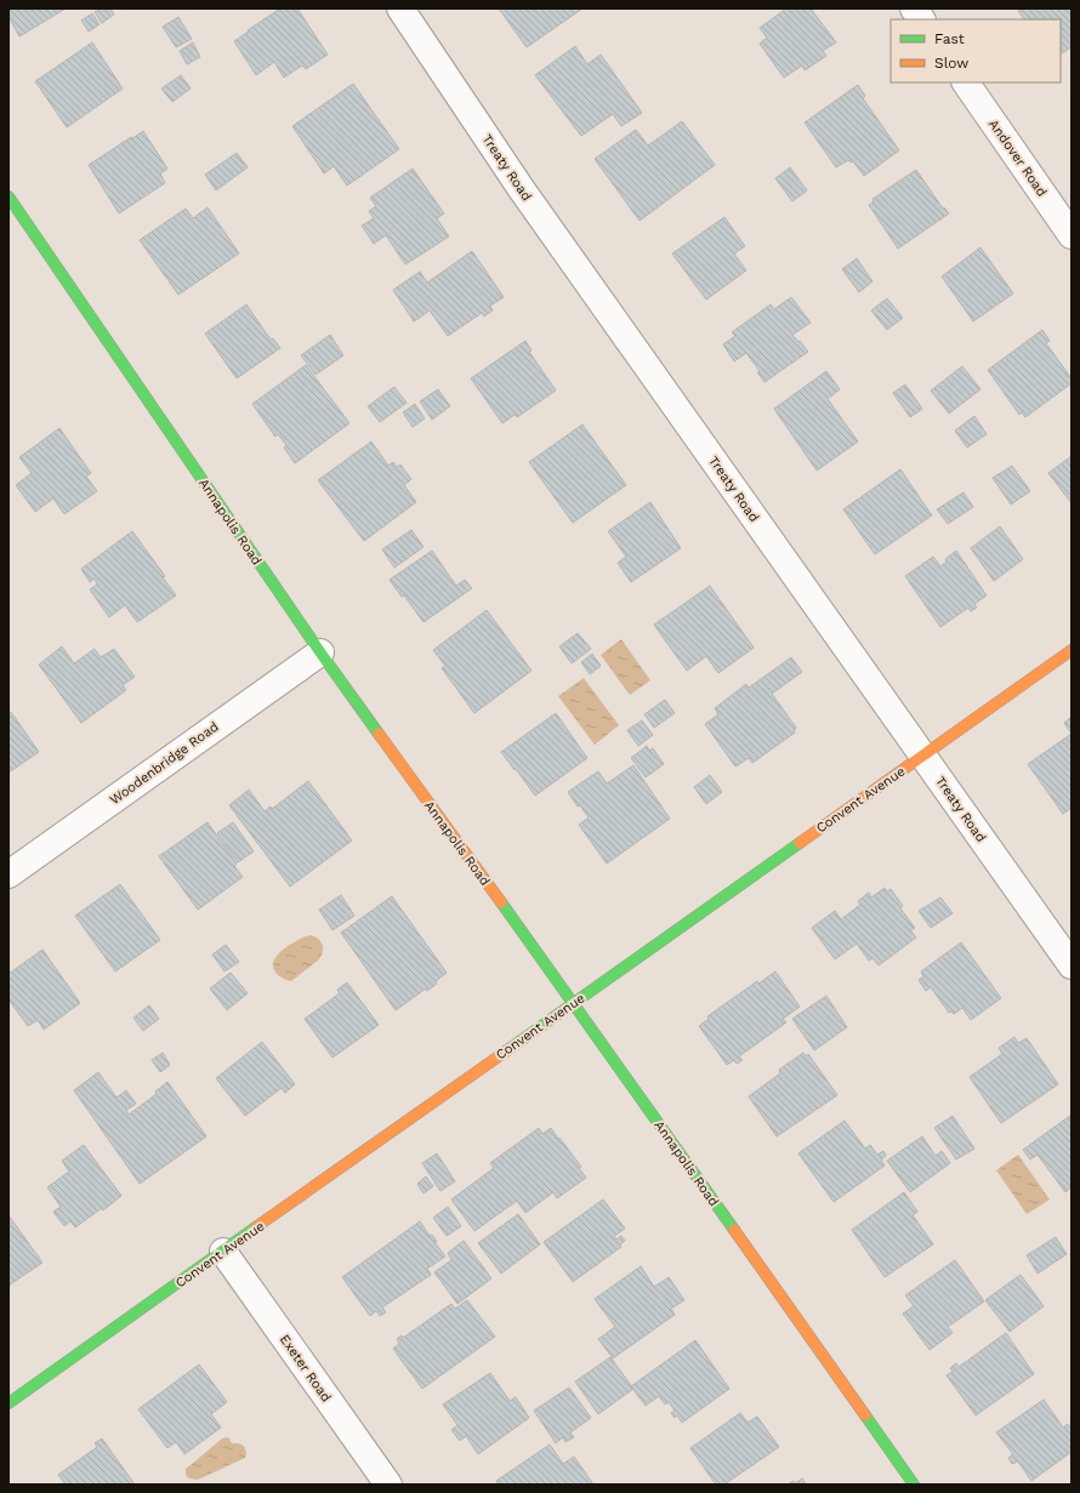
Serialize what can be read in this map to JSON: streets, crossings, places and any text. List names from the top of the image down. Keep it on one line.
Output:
{"streets":{"street":["Andover Road","Treaty Road","Annapolis Road","Woodenbridge Road","Convent Avenue","Exeter Road"]},"crossings":[["Treaty Road","Convent Avenue"],["Annapolis Road","Woodenbridge Road"],["Annapolis Road","Convent Avenue"],["Convent Avenue","Exeter Road"]],"legend":["Fast","Slow"]}
